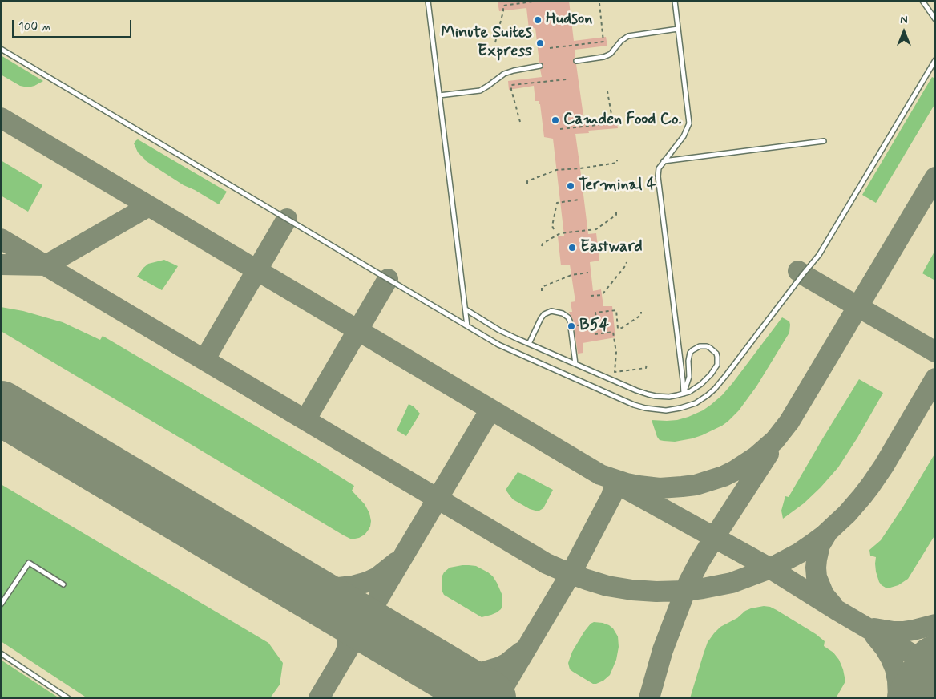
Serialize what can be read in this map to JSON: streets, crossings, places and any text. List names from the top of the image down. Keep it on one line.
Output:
{"places":["Hudson","Minute Suites Express","Camden Food Co.","Terminal 4","Eastward","B54"],"scale_bar":"100 m","north":"top"}
